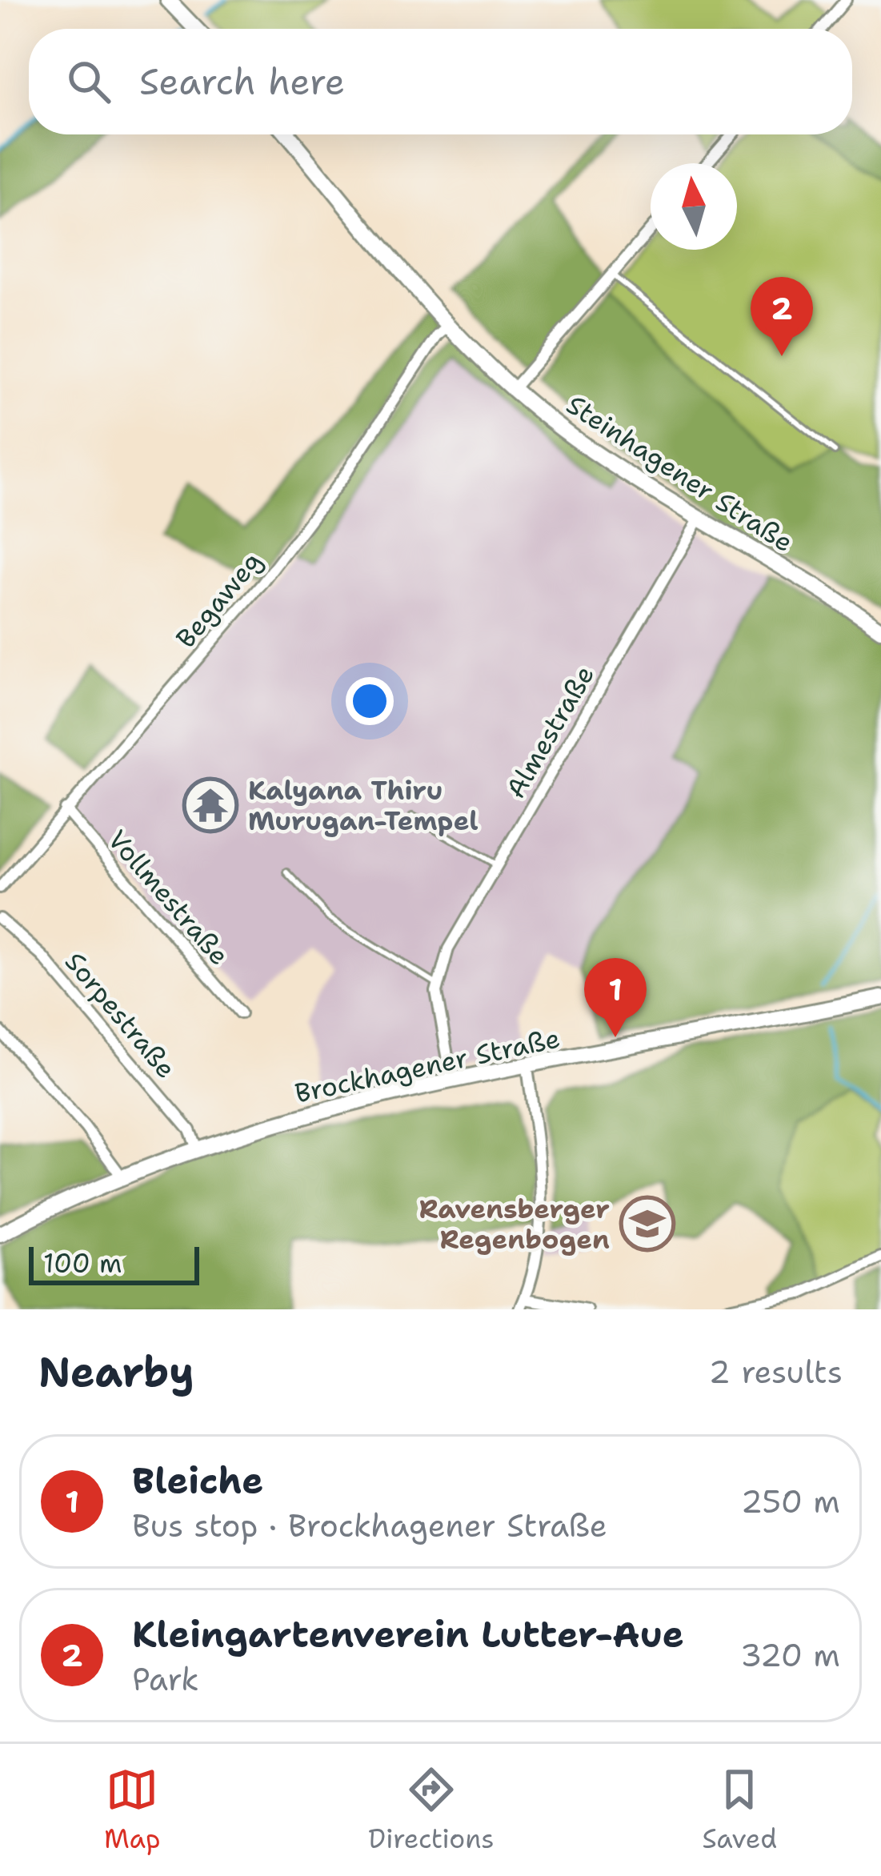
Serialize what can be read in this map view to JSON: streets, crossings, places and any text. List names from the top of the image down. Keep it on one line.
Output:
{"streets":{"main road":["Steinhagener Straße","Brockhagener Straße"],"street":["Begaweg","Almestraße","Vollmestraße","Sorpestraße"]},"crossings":[["Steinhagener Straße","Begaweg"],["Steinhagener Straße","Almestraße"],["Begaweg","Vollmestraße"],["Almestraße","Brockhagener Straße"],["Sorpestraße","Brockhagener Straße"]],"places":{"temple":["Kalyana Thiru Murugan-Tempel"],"school or university":["Ravensberger Regenbogen"]},"scale_bar":"100 m","north":"top","page":{"search":"Search here","pins":["2","1"],"scale":"100 m","heading":["Nearby","2 results"],"list":[{"mark":"1","name":"Bleiche","note":"Bus stop · Brockhagener Straße","value":"250 m"},{"mark":"2","name":"Kleingartenverein Lutter-Aue","note":"Park","value":"320 m"}],"nav":["Map","Directions","Saved"]}}
